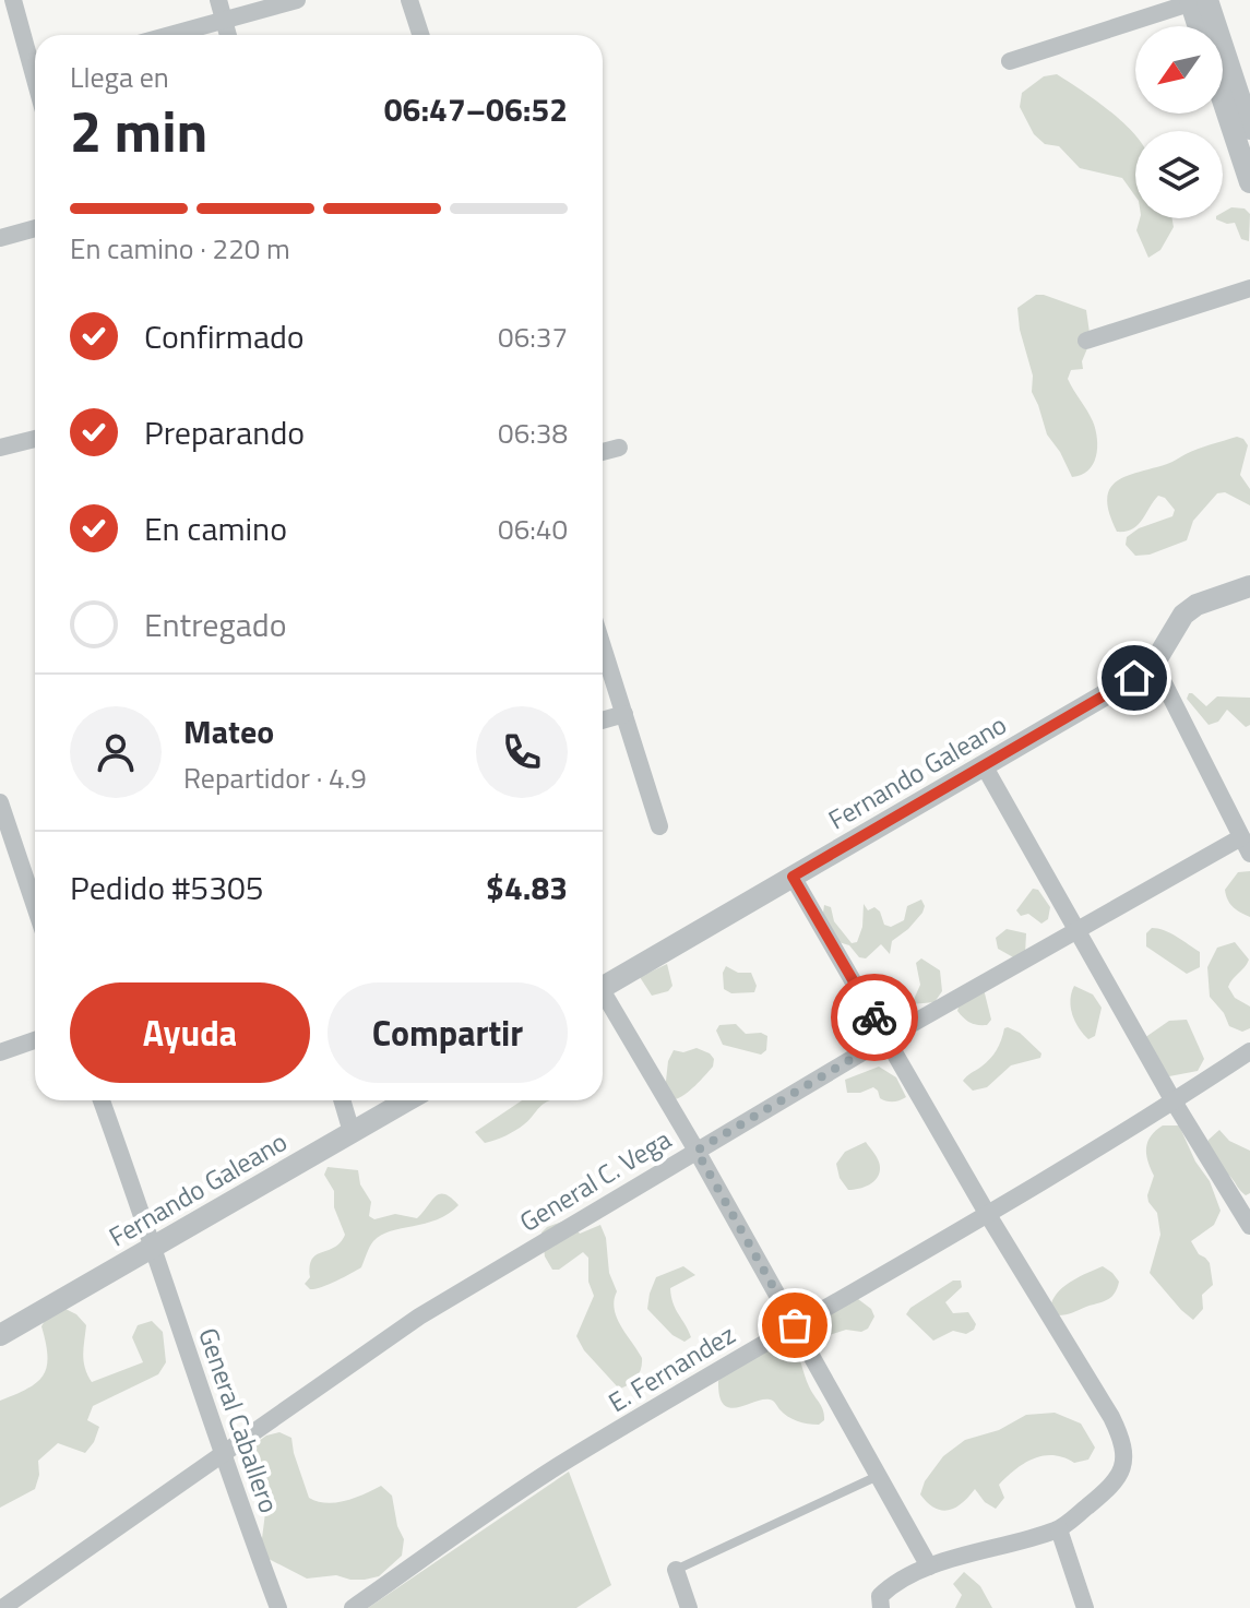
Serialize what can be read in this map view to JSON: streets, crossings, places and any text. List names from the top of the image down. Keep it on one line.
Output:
{"streets":{"street":["Fernando Galeano","General C. Vega","E. Fernandez","General Caballero"]},"crossings":[["Fernando Galeano","General Caballero"],["General C. Vega","General Caballero"]],"north":"bottom left","page":{"heading":["2 min","Llega en","06:47–06:52"],"panel":["Mateo","Repartidor · 4.9","Pedido #5305","$4.83"],"bar":"En camino · 220 m","list":[["Confirmado","06:37"],["Preparando","06:38"],["En camino","06:40"],"Entregado"],"buttons":["Ayuda","Compartir"]}}
